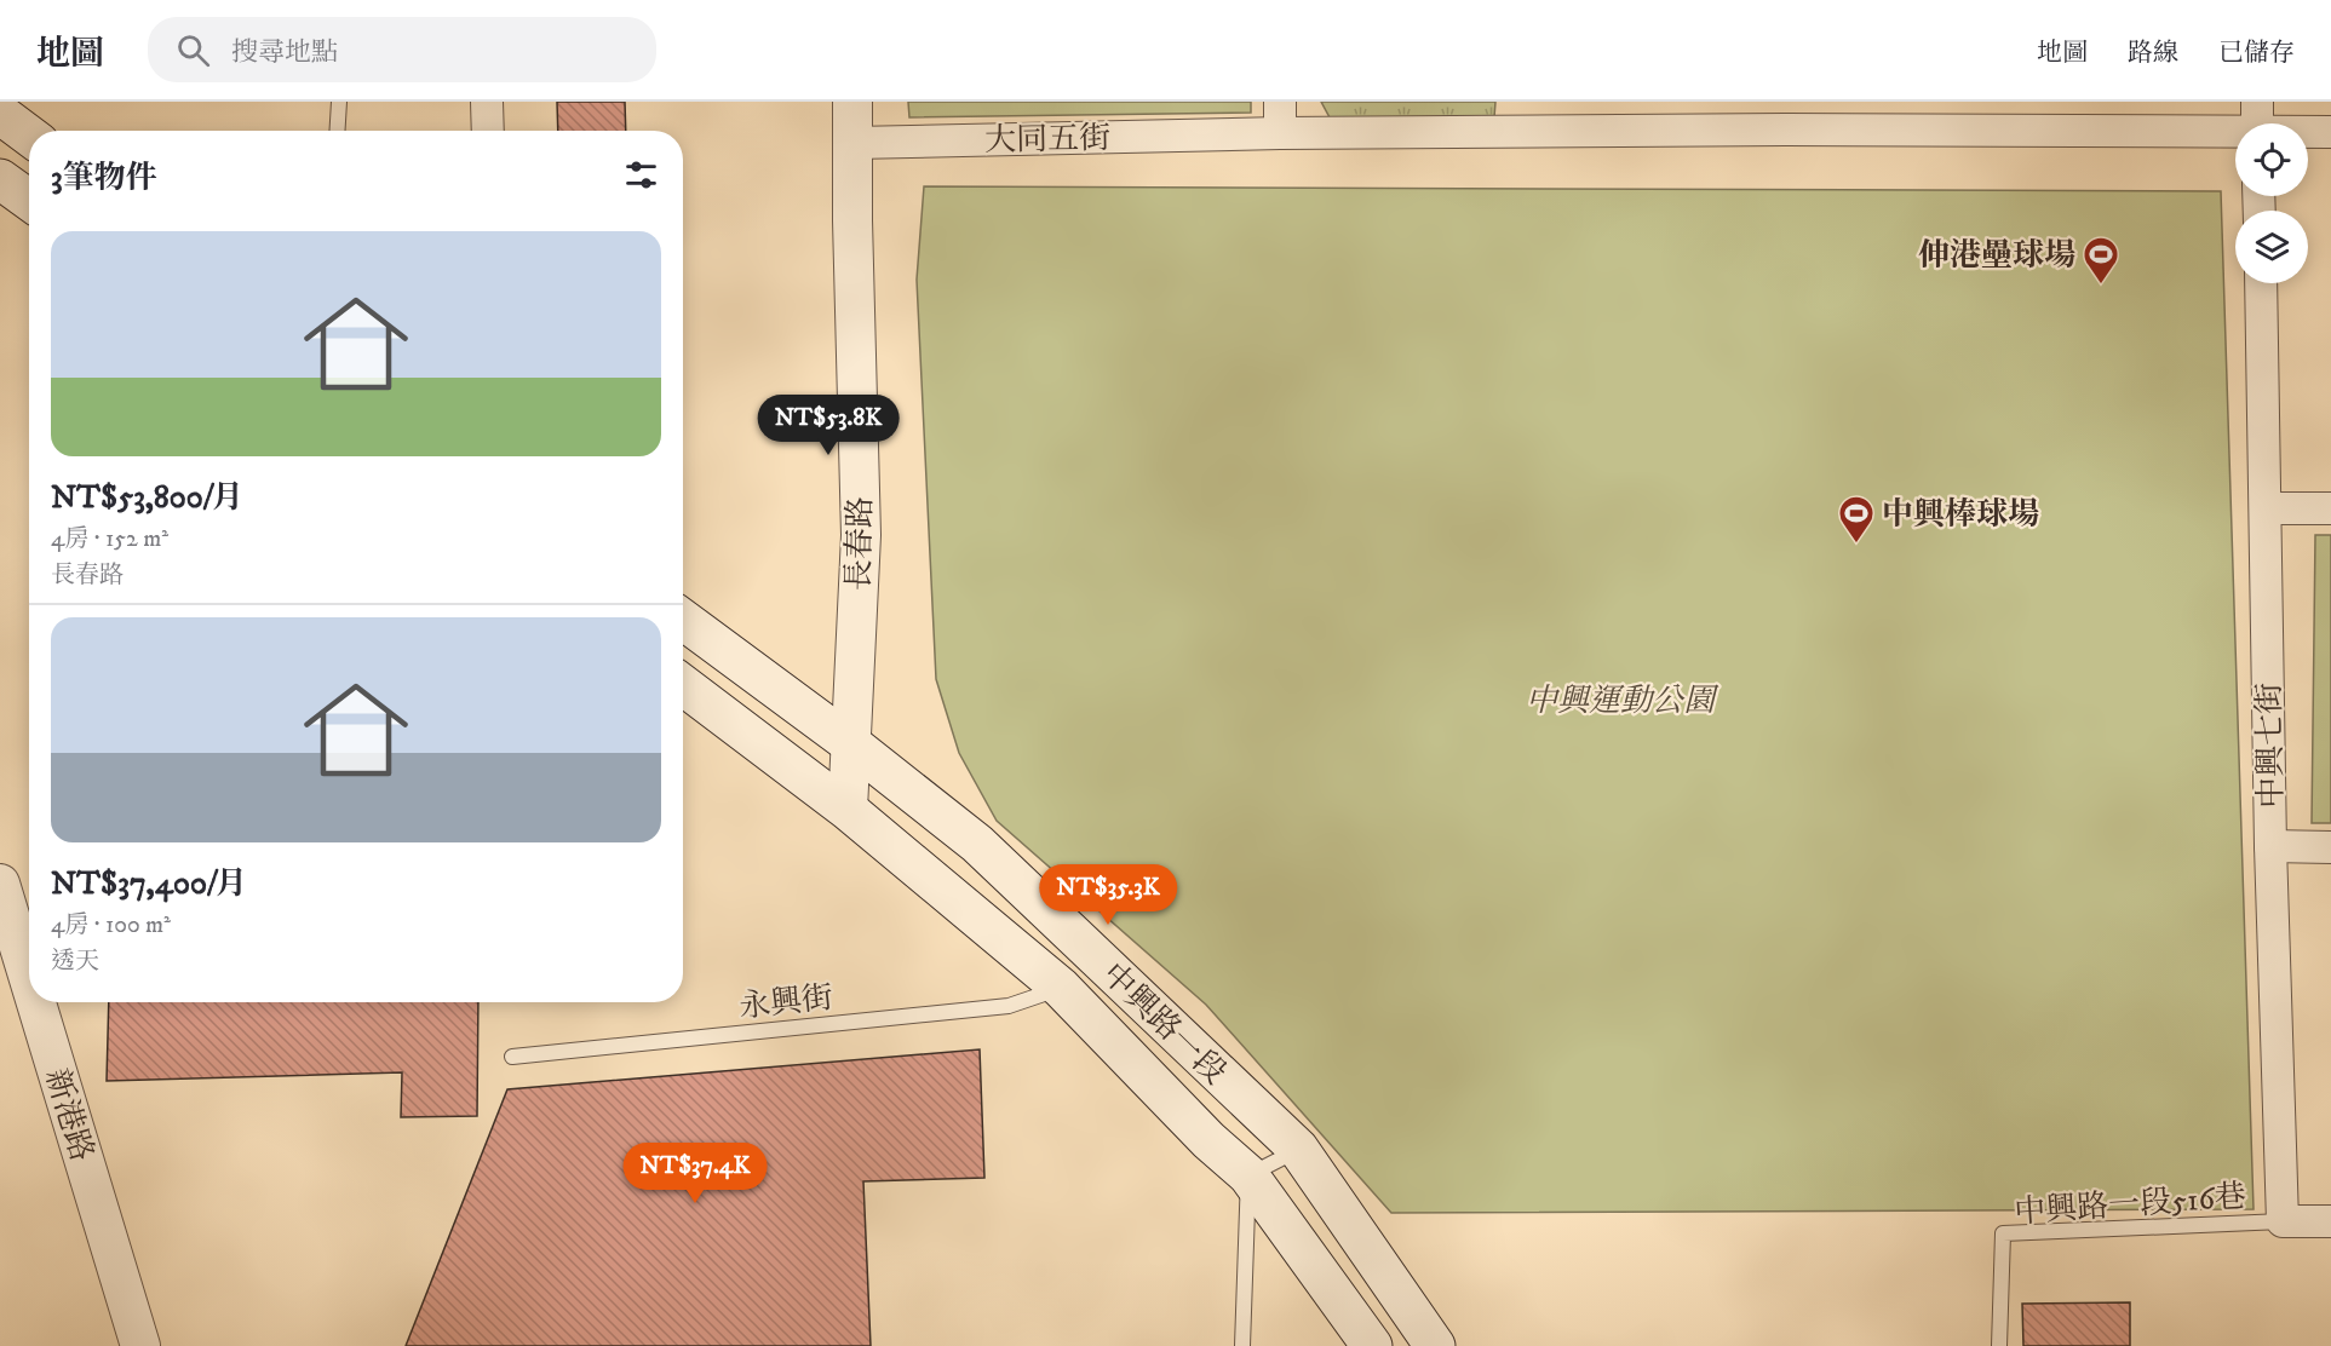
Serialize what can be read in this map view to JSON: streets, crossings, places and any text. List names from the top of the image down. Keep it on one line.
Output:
{"streets":{"main road":["中興路一段"],"street":["大同五街","長春路","中興七街","新港路"],"lane":["永興街","中興路一段516巷"]},"crossings":[["大同五街","長春路"],["長春路","中興路一段"],["中興七街","中興路一段516巷"],["永興街","中興路一段"]],"parks":["中興運動公園"],"places":{"sports":["伸港壘球場","中興棒球場"]},"page":{"header":"地圖","search":"搜尋地點","nav":["地圖","路線","已儲存"],"heading":"3筆物件","list":[{"name":"NT$53,800/月","note":"4房 · 152 m² · 長春路"},{"name":"NT$37,400/月","note":"4房 · 100 m² · 透天"}],"price":["NT$53.8K","NT$35.3K","NT$37.4K"]}}
